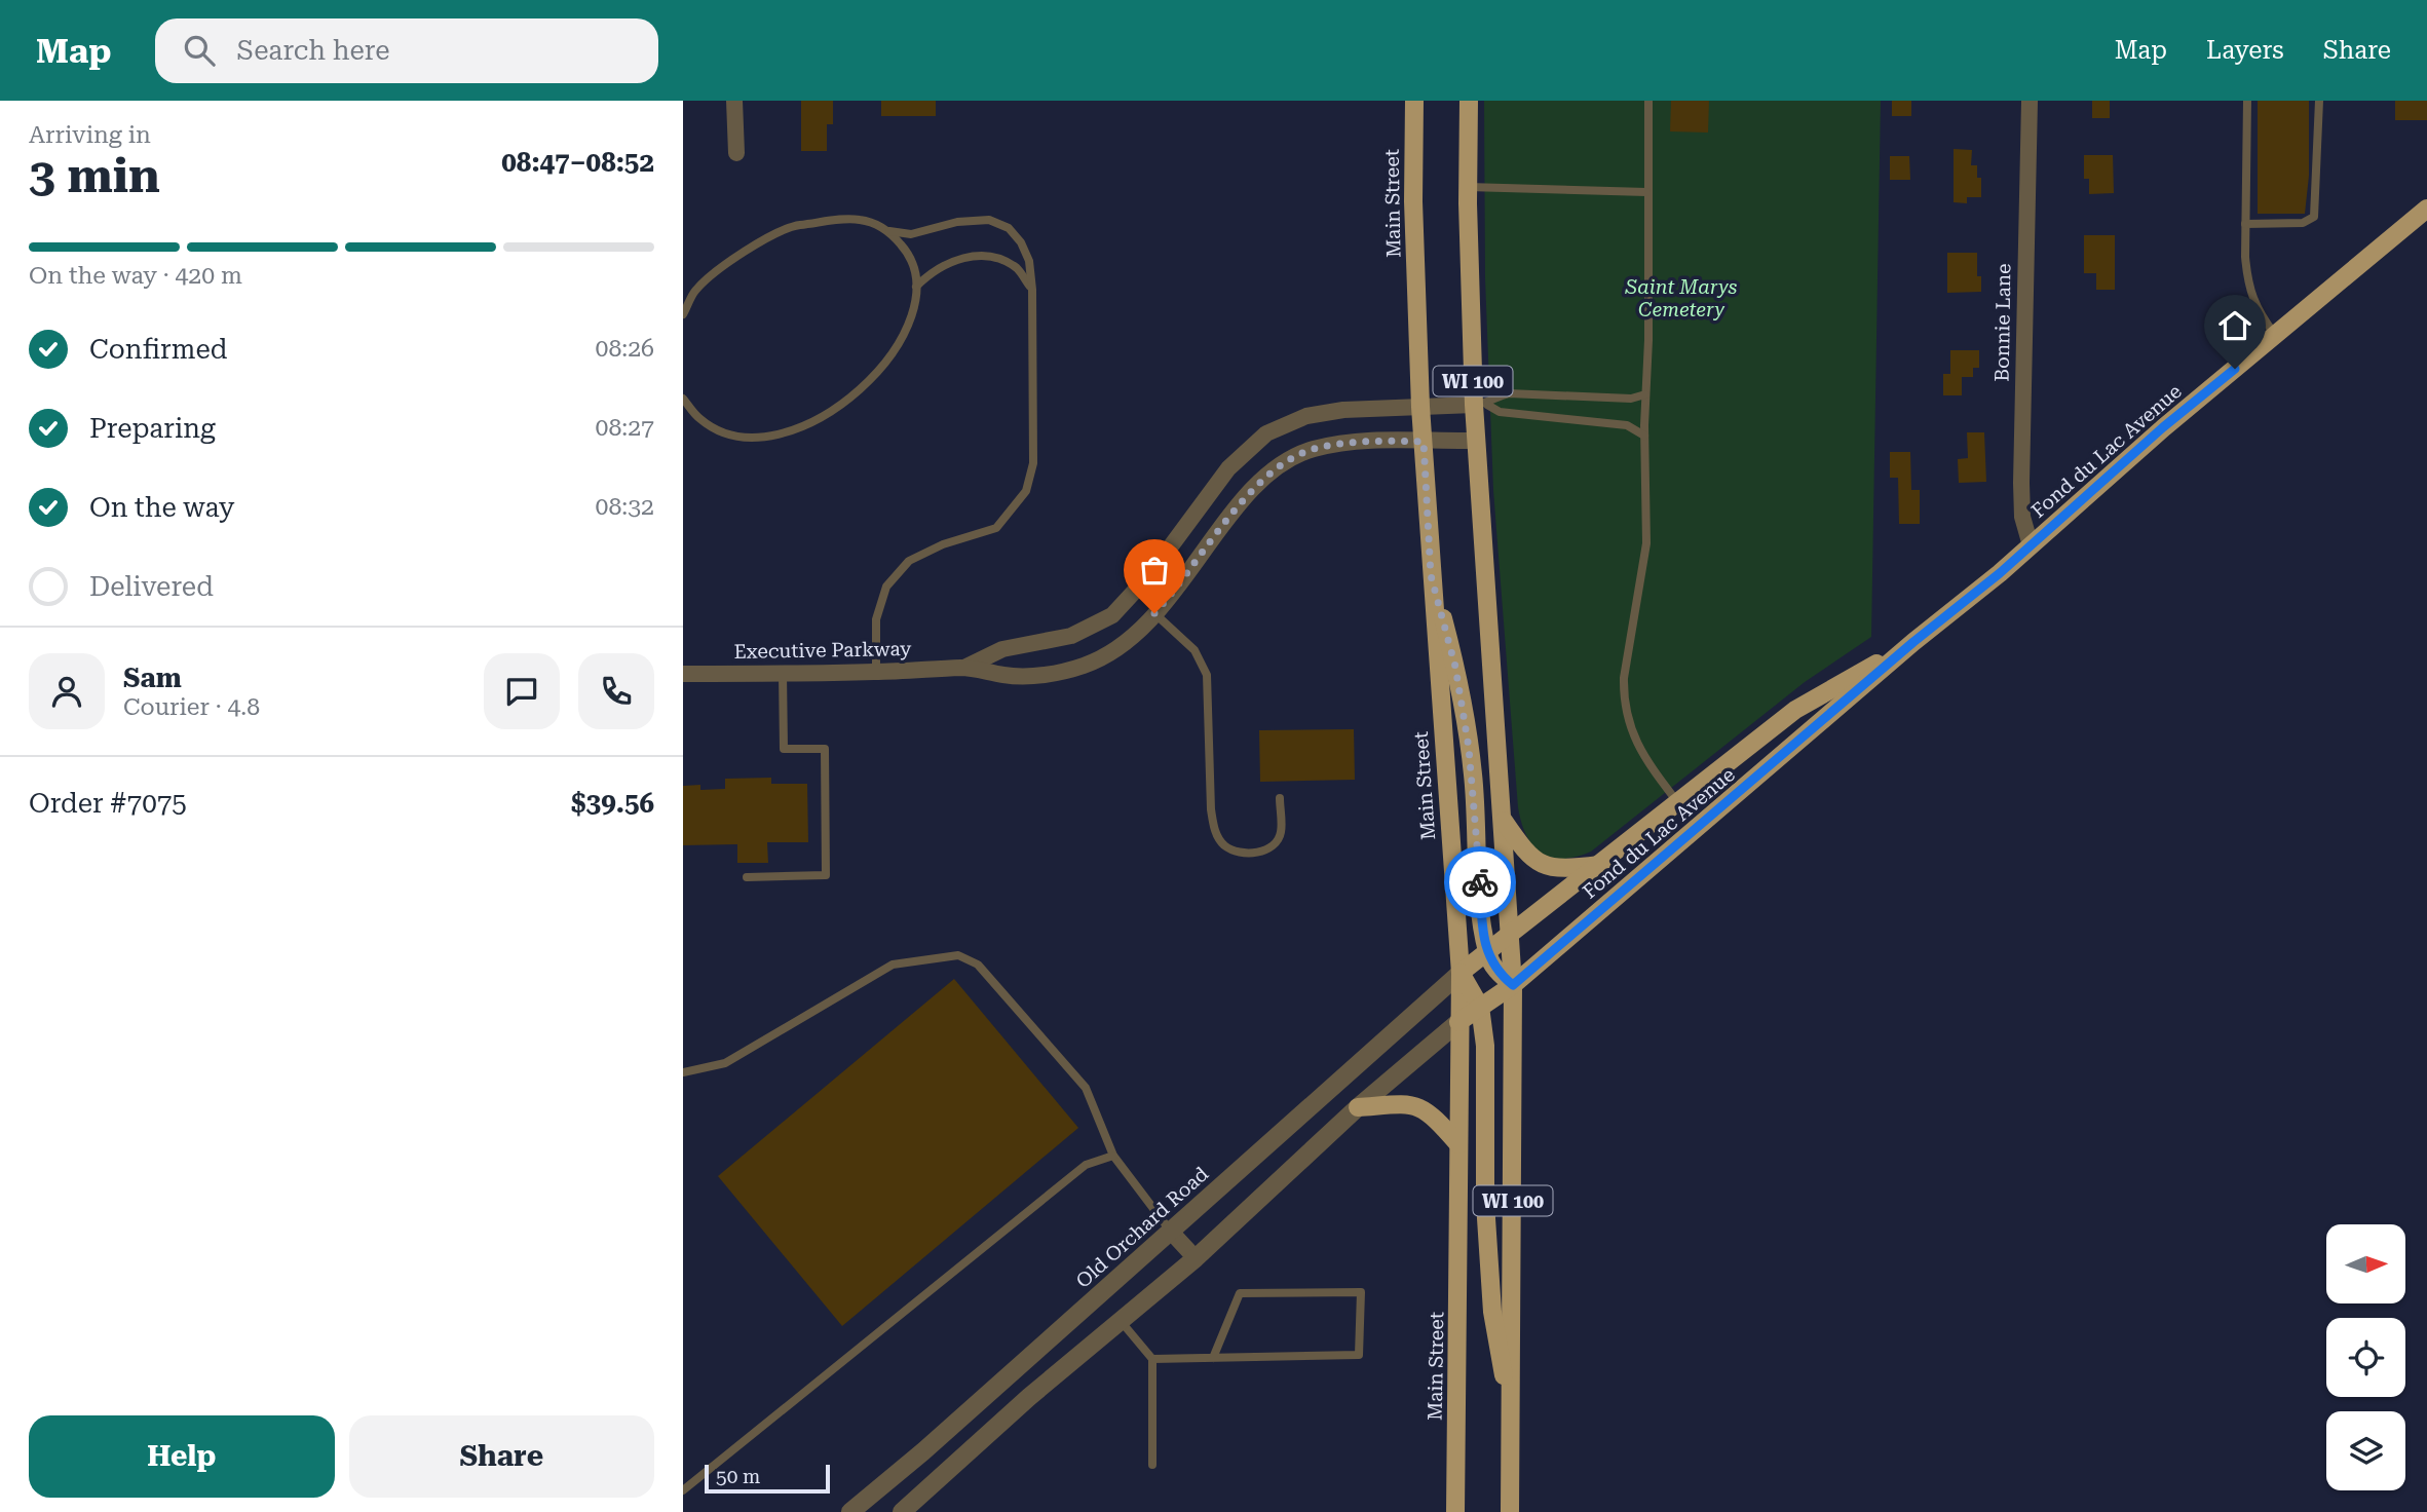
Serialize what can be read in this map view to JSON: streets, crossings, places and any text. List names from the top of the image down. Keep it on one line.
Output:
{"streets":{"main road":["Main Street","WI 100","Fond du Lac Avenue"],"street":["Bonnie Lane","Executive Parkway","Old Orchard Road"]},"crossings":[["Main Street","Fond du Lac Avenue"],["Main Street","Executive Parkway"],["Main Street","Old Orchard Road"],["Bonnie Lane","Fond du Lac Avenue"],["WI 100","Fond du Lac Avenue"],["WI 100","Executive Parkway"],["Fond du Lac Avenue","Old Orchard Road"]],"parks":["Saint Marys Cemetery"],"scale_bar":"50 m","north":"right","page":{"header":"Map","search":"Search here","nav":["Map","Layers","Share"],"heading":["3 min","Arriving in","08:47–08:52"],"panel":["Sam","Courier · 4.8","Order #7075","$39.56"],"bar":"On the way · 420 m","list":[["Confirmed","08:26"],["Preparing","08:27"],["On the way","08:32"],"Delivered"],"buttons":["Help","Share"],"scale":"50 m"}}
